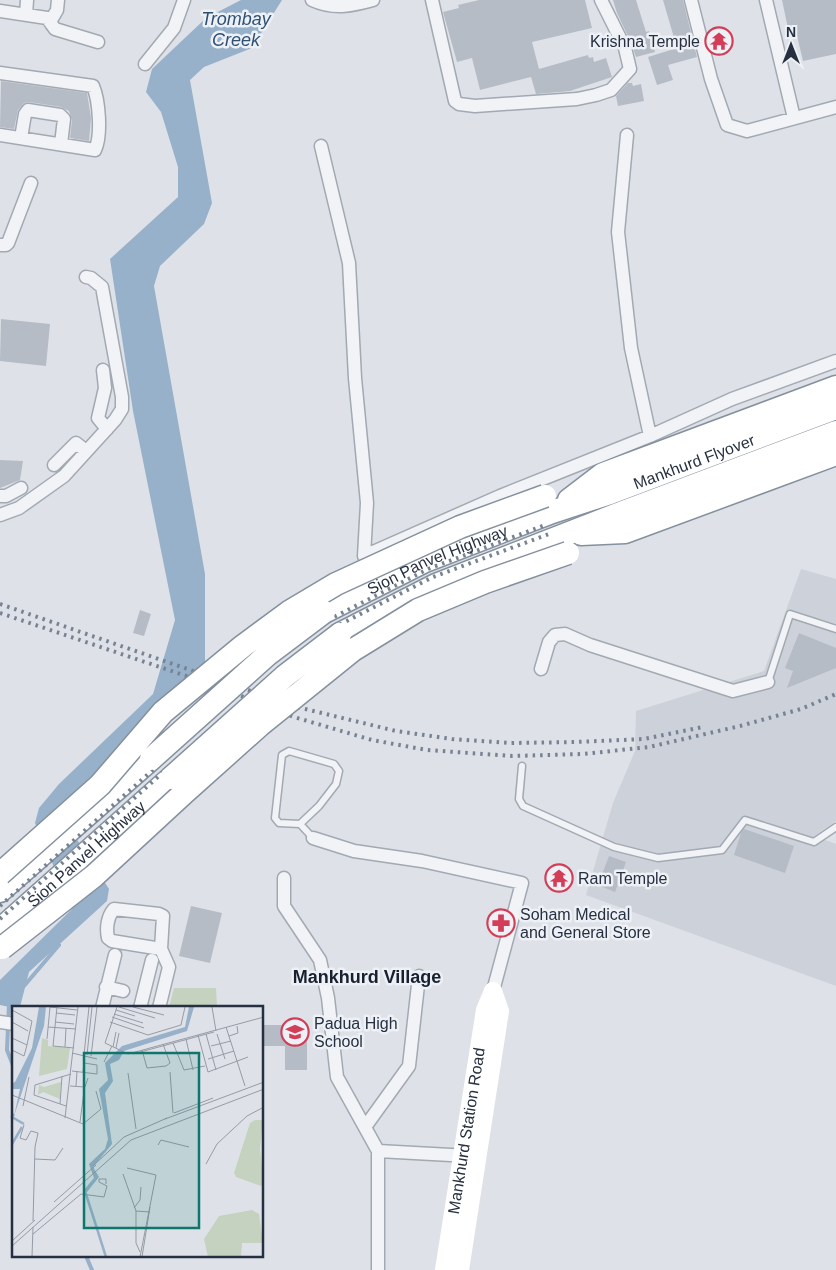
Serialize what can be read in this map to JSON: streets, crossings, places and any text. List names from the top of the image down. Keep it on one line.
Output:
{"streets":{"highway":["Mankhurd Flyover","Sion Panvel Highway"],"street":["Mankhurd Station Road"]},"districts":["Mankhurd Village"],"water":["Trombay Creek"],"places":{"temple":["Krishna Temple","Ram Temple"],"pharmacy":["Soham Medical and General Store"],"school or university":["Padua High School"]},"north":"top"}
